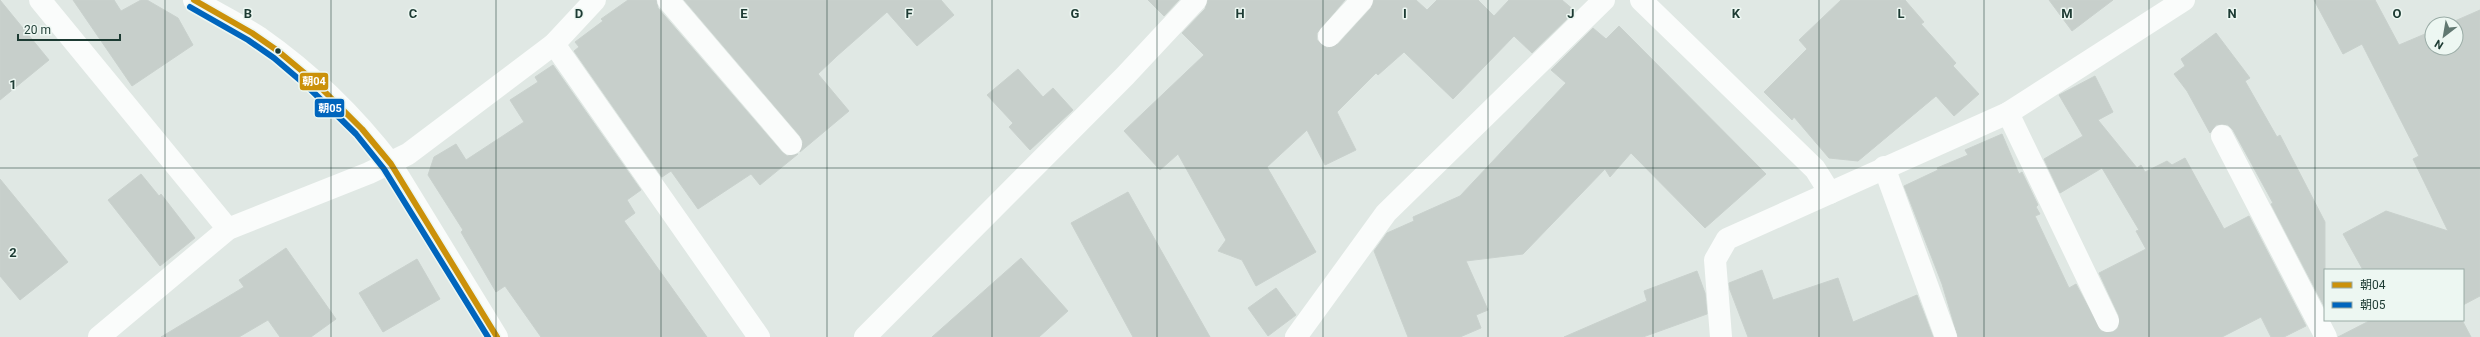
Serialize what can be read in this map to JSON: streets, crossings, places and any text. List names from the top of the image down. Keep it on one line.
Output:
{"lines":["transit line 朝04","transit line 朝05"],"legend":["朝04","朝05"],"scale_bar":"20 m","north":"bottom left","grid":{"columns":["B","C","D","E","F","G","H","I","J","K","L","M","N","O"],"rows":["1","2"]}}
